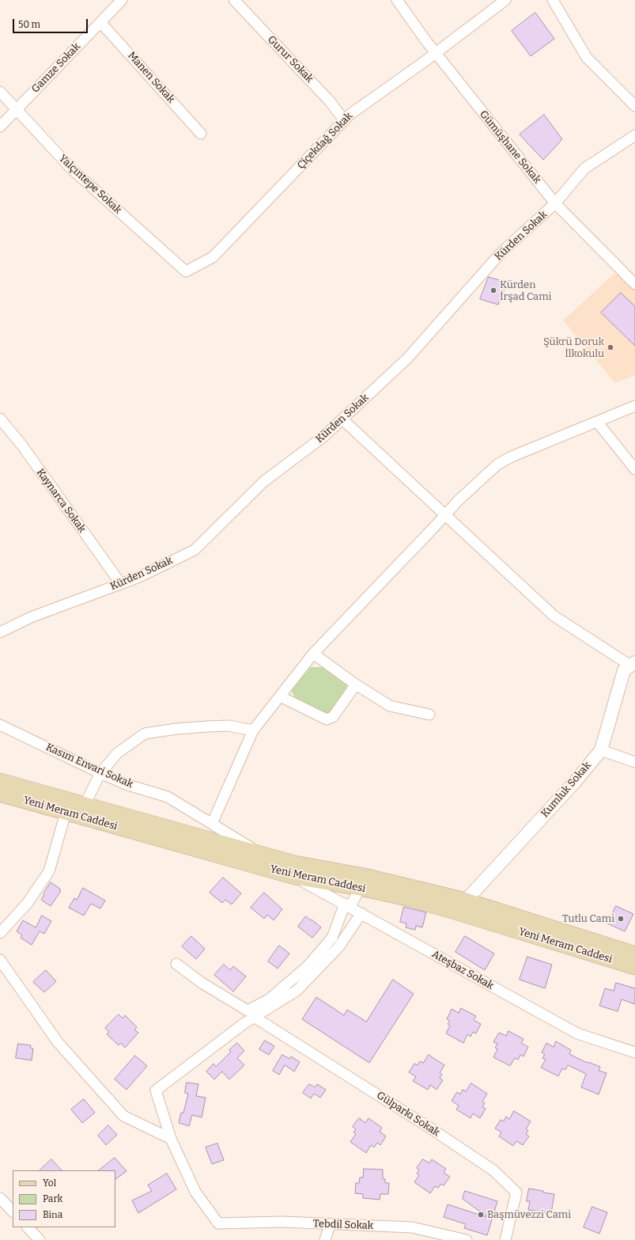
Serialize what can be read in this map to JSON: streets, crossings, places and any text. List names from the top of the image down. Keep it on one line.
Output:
{"streets":{"main road":["Yeni Meram Caddesi"],"street":["Gurur Sokak","Gamze Sokak","Manen Sokak","Çiçekdağ Sokak","Gümüşhane Sokak","Yalçıntepe Sokak","Kürden Sokak","Kaynarca Sokak","Kasım Envari Sokak","Kumluk Sokak","Ateşbaz Sokak","Gülparkı Sokak","Tebdil Sokak"]},"crossings":[["Gurur Sokak","Çiçekdağ Sokak"],["Gamze Sokak","Manen Sokak"],["Gamze Sokak","Yalçıntepe Sokak"],["Çiçekdağ Sokak","Gümüşhane Sokak"],["Çiçekdağ Sokak","Yalçıntepe Sokak"],["Gümüşhane Sokak","Kürden Sokak"],["Kürden Sokak","Kaynarca Sokak"],["Kasım Envari Sokak","Yeni Meram Caddesi"],["Kumluk Sokak","Yeni Meram Caddesi"],["Yeni Meram Caddesi","Ateşbaz Sokak"]],"places":["Kürden İrşad Cami","Şükrü Doruk İlkokulu","Tutlu Cami","Başmüvezzi Cami"],"legend":["Yol","Park","Bina"],"scale_bar":"50 m"}
